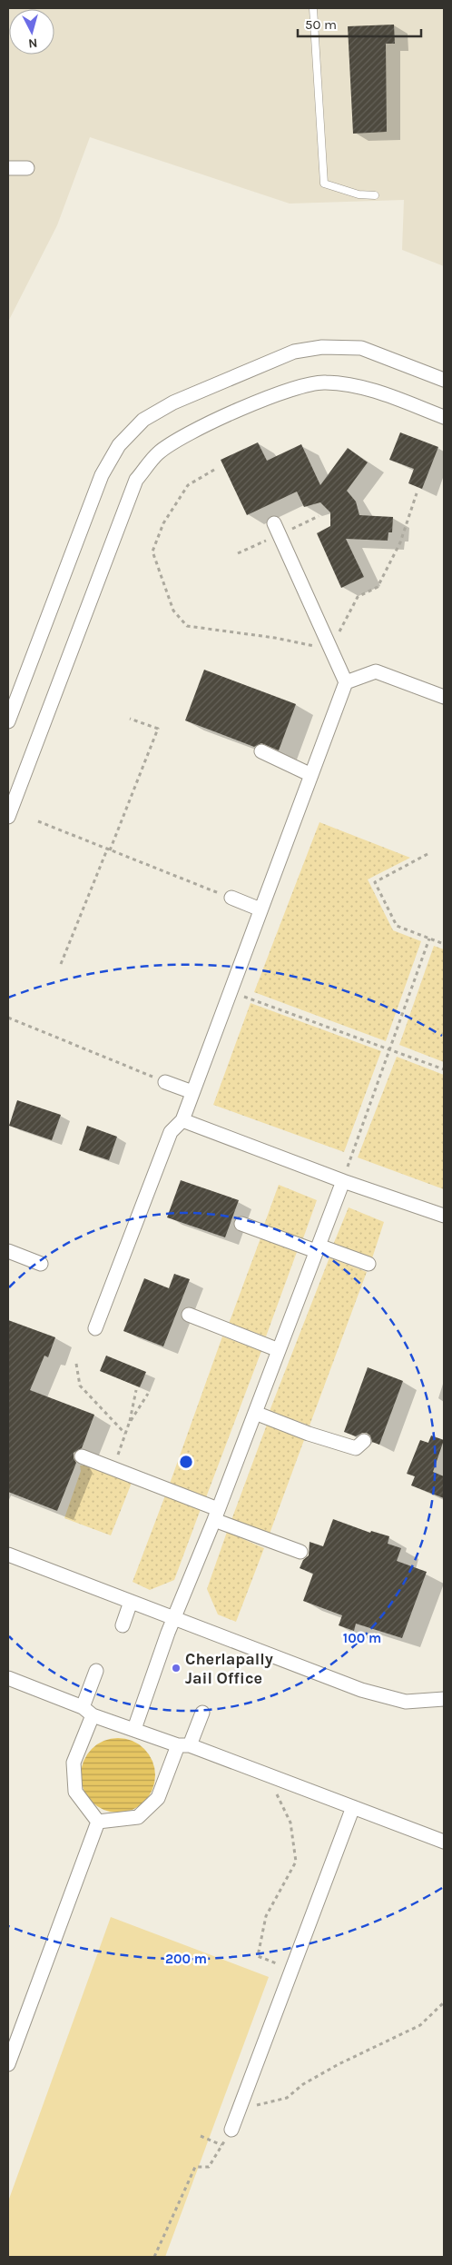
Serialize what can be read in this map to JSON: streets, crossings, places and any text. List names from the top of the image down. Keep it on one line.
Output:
{"places":["Cherlapally Jail Office"],"scale_bar":"50 m","north":"bottom","rings":["100 m","200 m"]}
